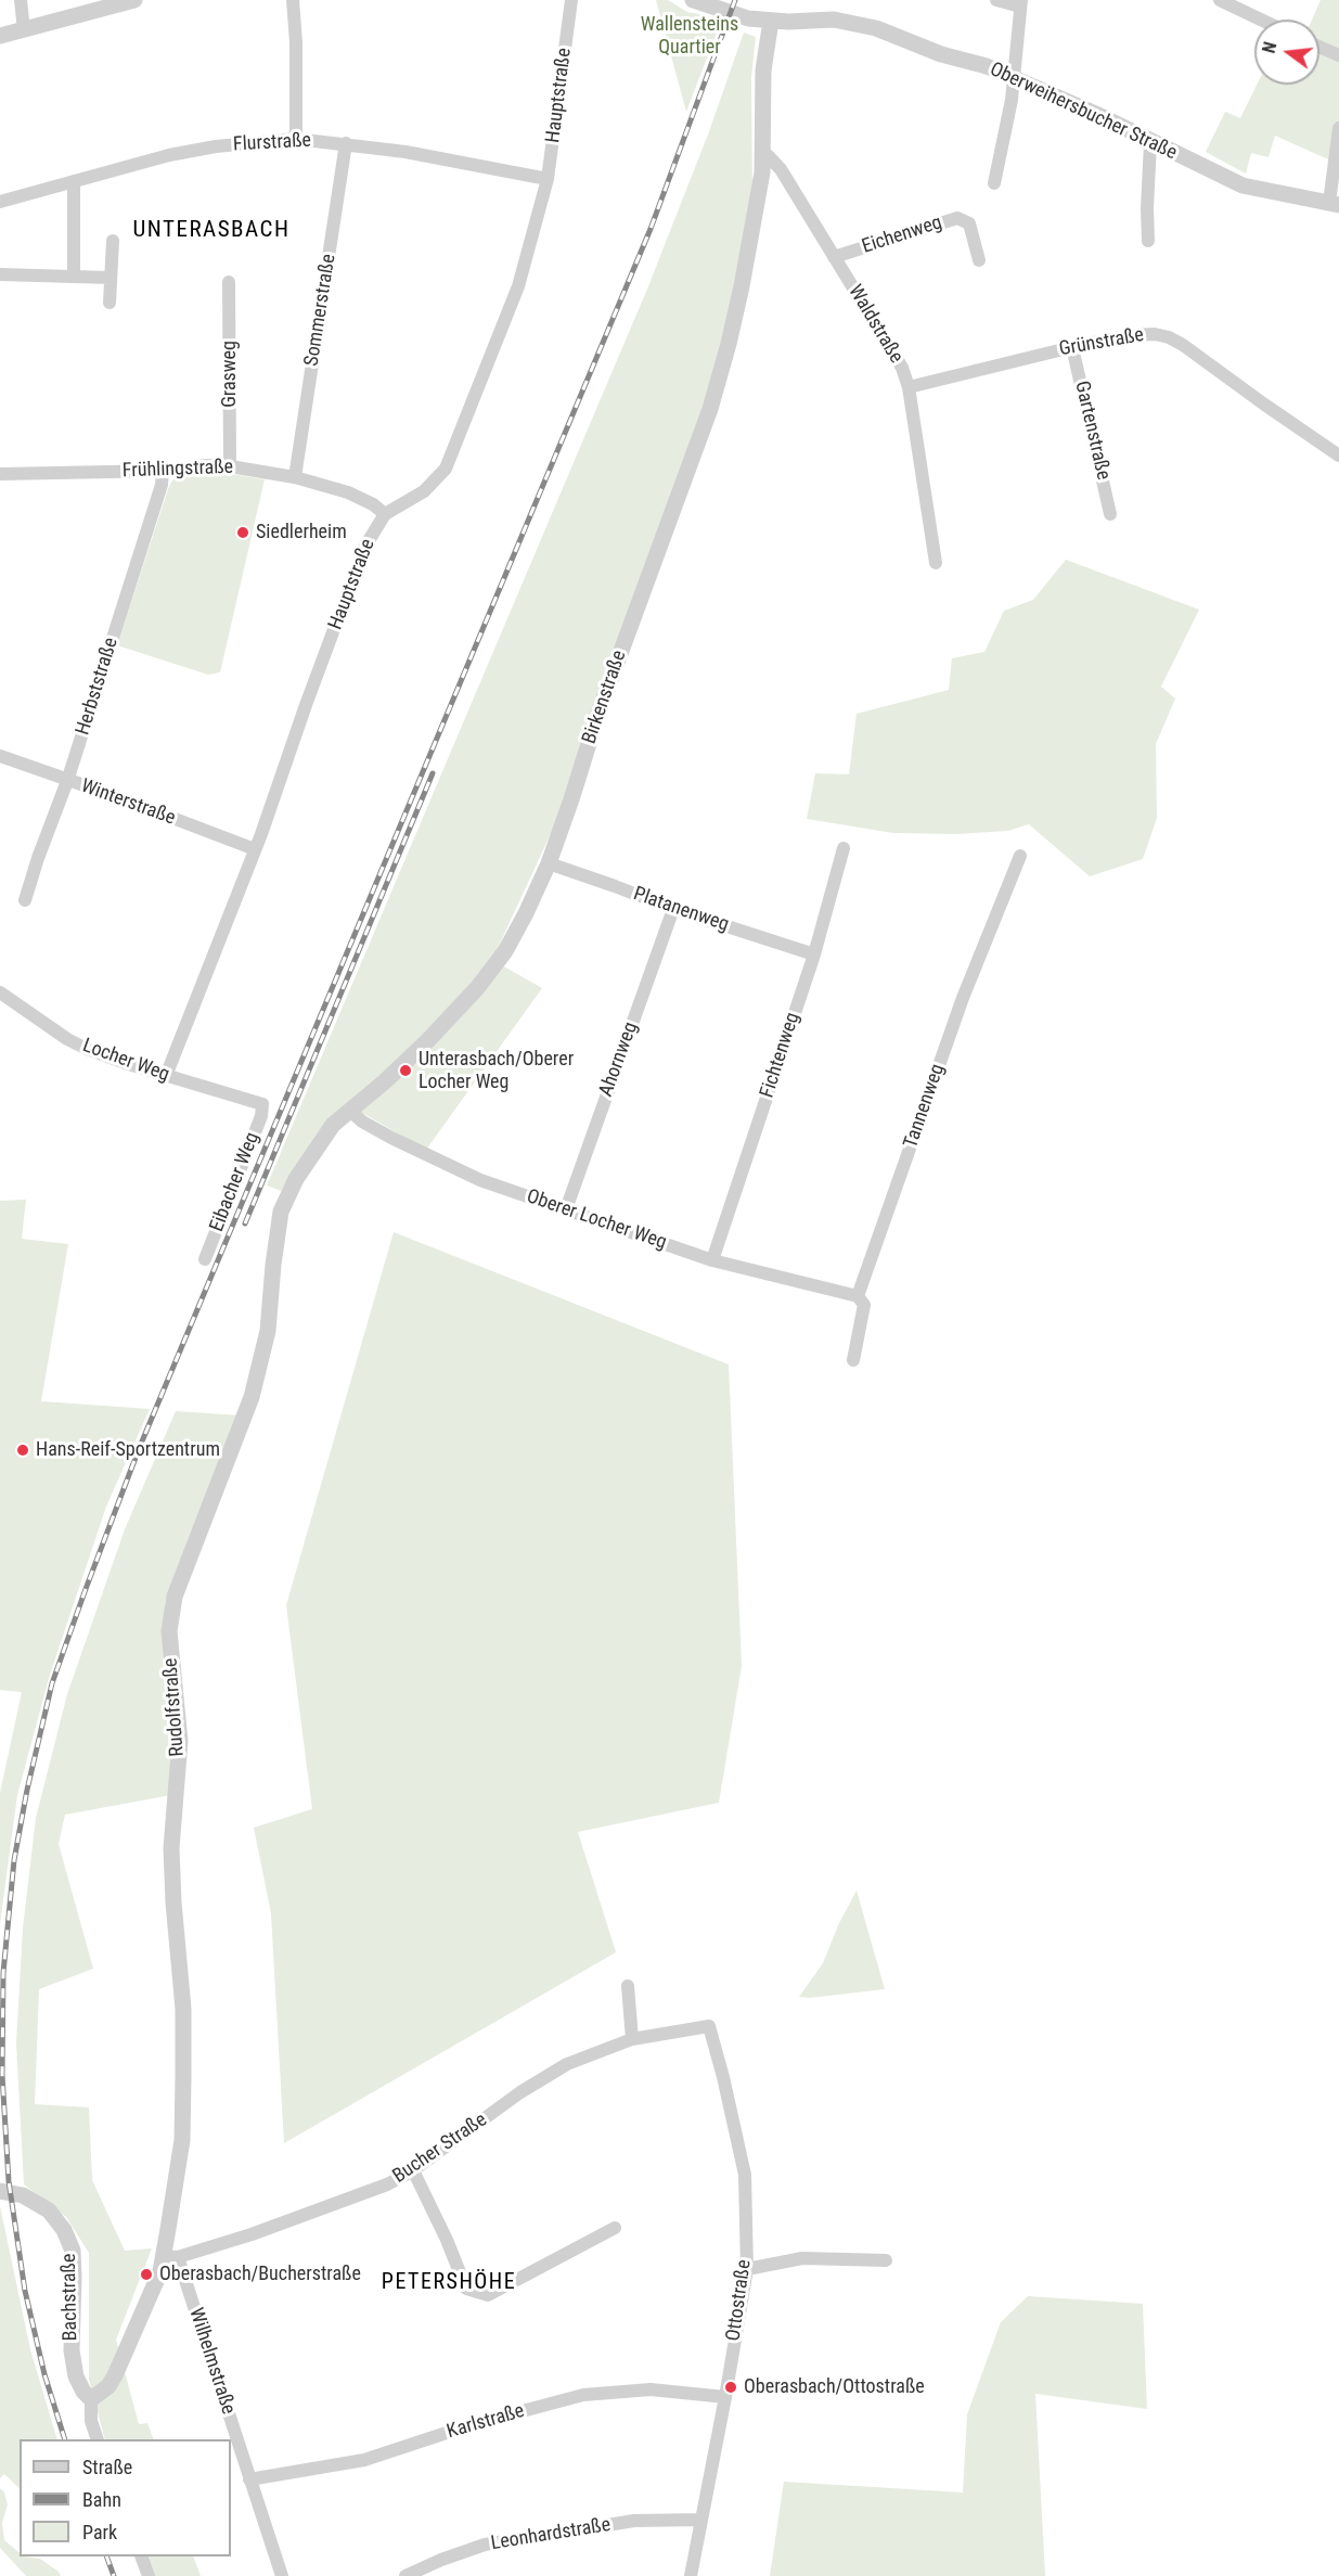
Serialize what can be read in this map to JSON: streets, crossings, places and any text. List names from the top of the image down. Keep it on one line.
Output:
{"streets":{"street":["Hauptstraße","Oberweihersbucher Straße","Flurstraße","Eichenweg","Sommerstraße","Waldstraße","Grünstraße","Grasweg","Gartenstraße","Frühlingstraße","Herbststraße","Birkenstraße","Winterstraße","Platanenweg","Fichtenweg","Ahornweg","Locher Weg","Tannenweg","Eibacher Weg","Oberer Locher Weg","Rudolfstraße","Bucher Straße","Bachstraße","Ottostraße","Wilhelmstraße","Karlstraße","Leonhardstraße"]},"crossings":[["Hauptstraße","Flurstraße"],["Hauptstraße","Frühlingstraße"],["Hauptstraße","Winterstraße"],["Hauptstraße","Locher Weg"],["Flurstraße","Sommerstraße"],["Eichenweg","Waldstraße"],["Sommerstraße","Frühlingstraße"],["Waldstraße","Grünstraße"],["Waldstraße","Birkenstraße"],["Grünstraße","Gartenstraße"],["Grasweg","Frühlingstraße"],["Frühlingstraße","Herbststraße"],["Herbststraße","Winterstraße"],["Birkenstraße","Platanenweg"],["Birkenstraße","Oberer Locher Weg"],["Birkenstraße","Rudolfstraße"],["Platanenweg","Fichtenweg"],["Platanenweg","Ahornweg"],["Fichtenweg","Oberer Locher Weg"],["Ahornweg","Oberer Locher Weg"],["Locher Weg","Eibacher Weg"],["Tannenweg","Oberer Locher Weg"],["Oberer Locher Weg","Rudolfstraße"],["Rudolfstraße","Bucher Straße"],["Rudolfstraße","Bachstraße"],["Rudolfstraße","Wilhelmstraße"],["Bucher Straße","Ottostraße"],["Bucher Straße","Wilhelmstraße"],["Ottostraße","Karlstraße"],["Ottostraße","Leonhardstraße"],["Wilhelmstraße","Karlstraße"]],"districts":["UNTERASBACH","PETERSHÖHE"],"parks":["Wallensteins Quartier"],"places":["Siedlerheim","Unterasbach/Oberer Locher Weg","Hans-Reif-Sportzentrum","Oberasbach/Bucherstraße","Oberasbach/Ottostraße"],"legend":["Straße","Bahn","Park"],"north":"left"}
